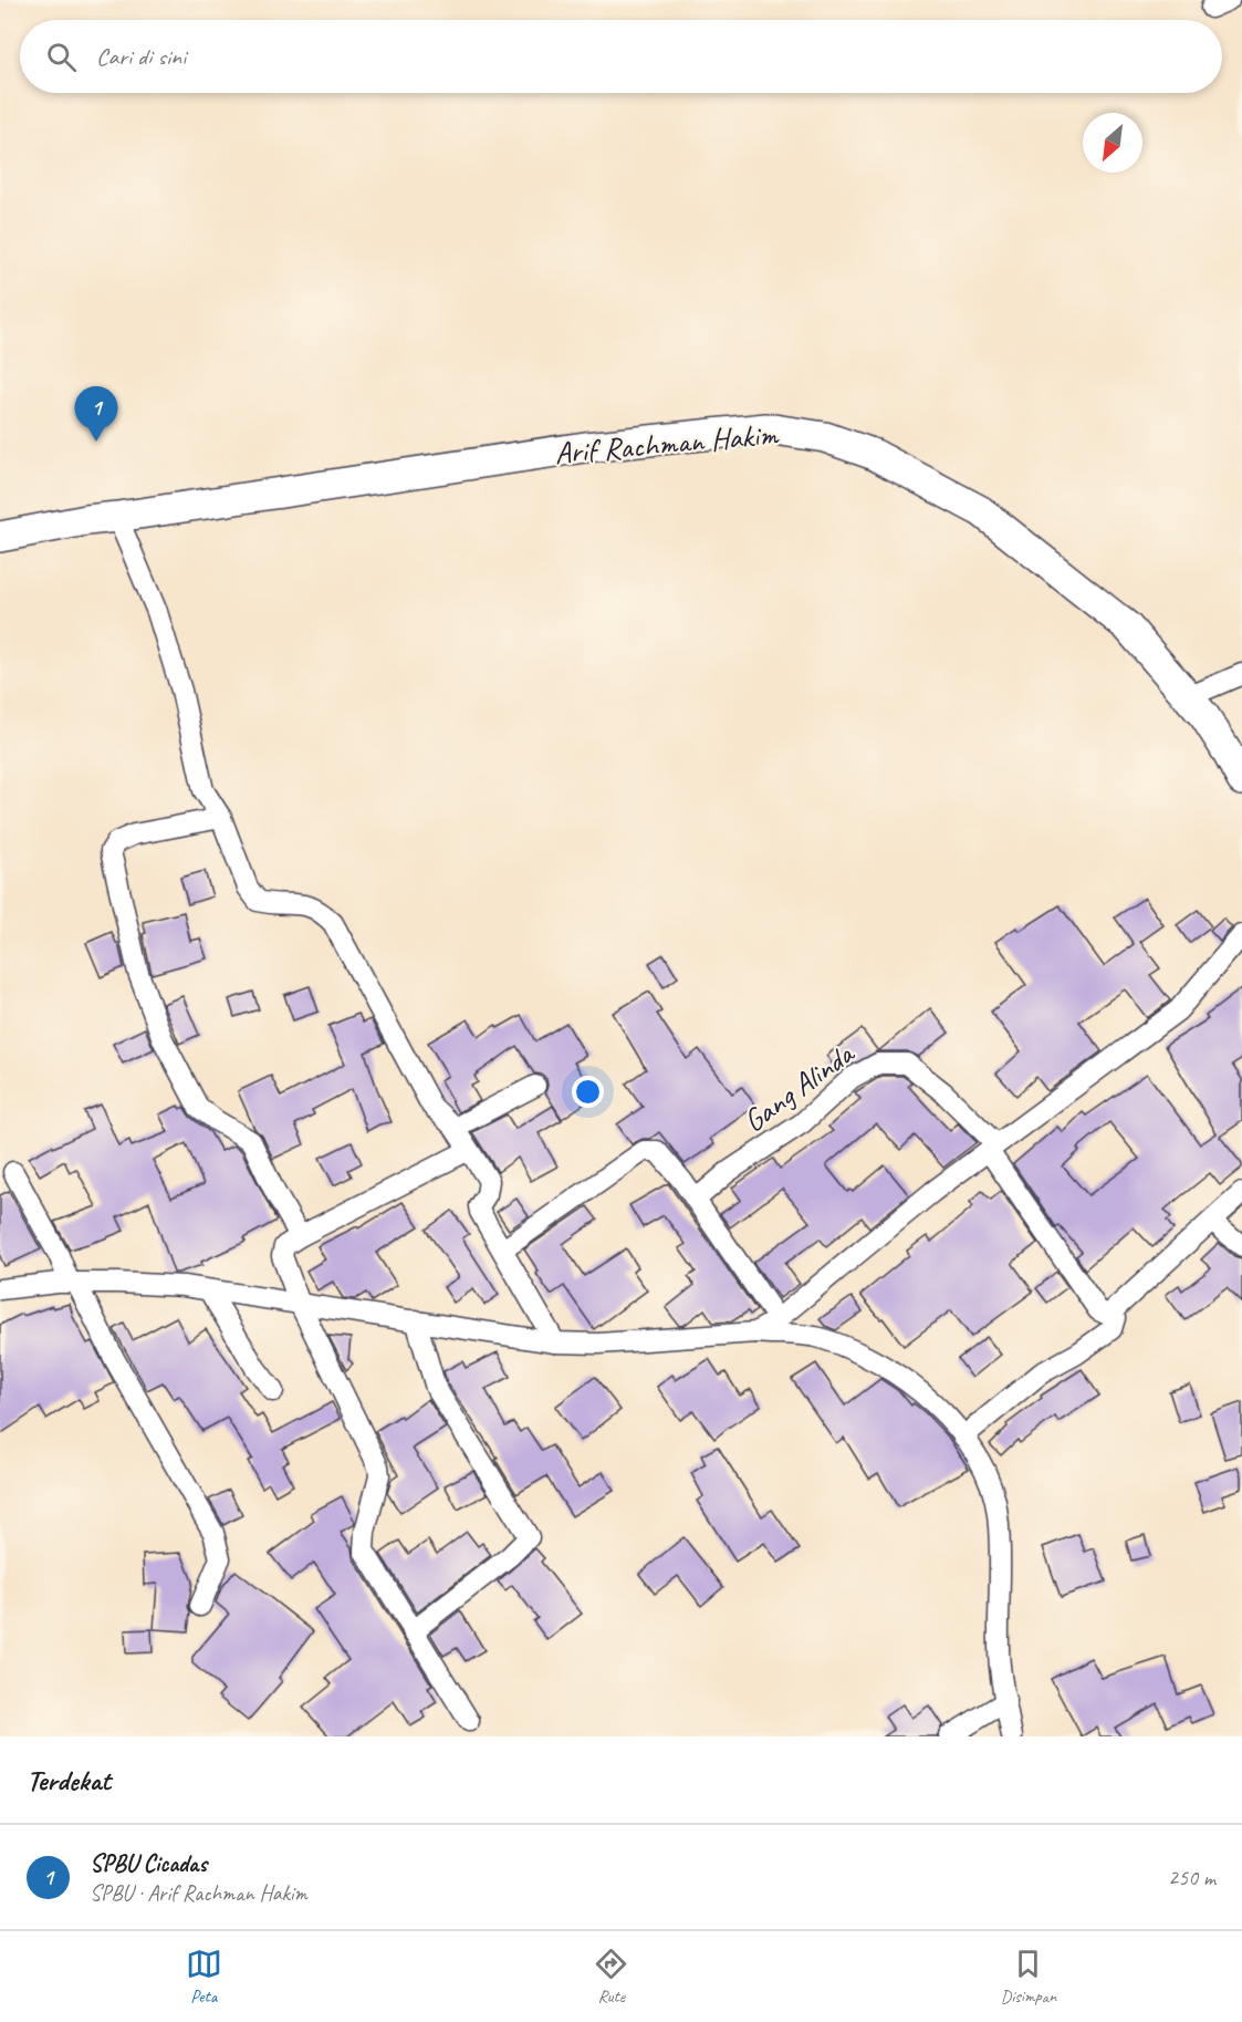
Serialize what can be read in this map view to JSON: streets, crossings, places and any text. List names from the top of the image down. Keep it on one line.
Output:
{"streets":{"main road":["Arif Rachman Hakim"],"street":["Gang Alinda"]},"north":"bottom left","page":{"search":"Cari di sini","pins":"1","heading":"Terdekat","list":[{"mark":"1","name":"SPBU Cicadas","note":"SPBU · Arif Rachman Hakim","value":"250 m"}],"nav":["Peta","Rute","Disimpan"]}}
